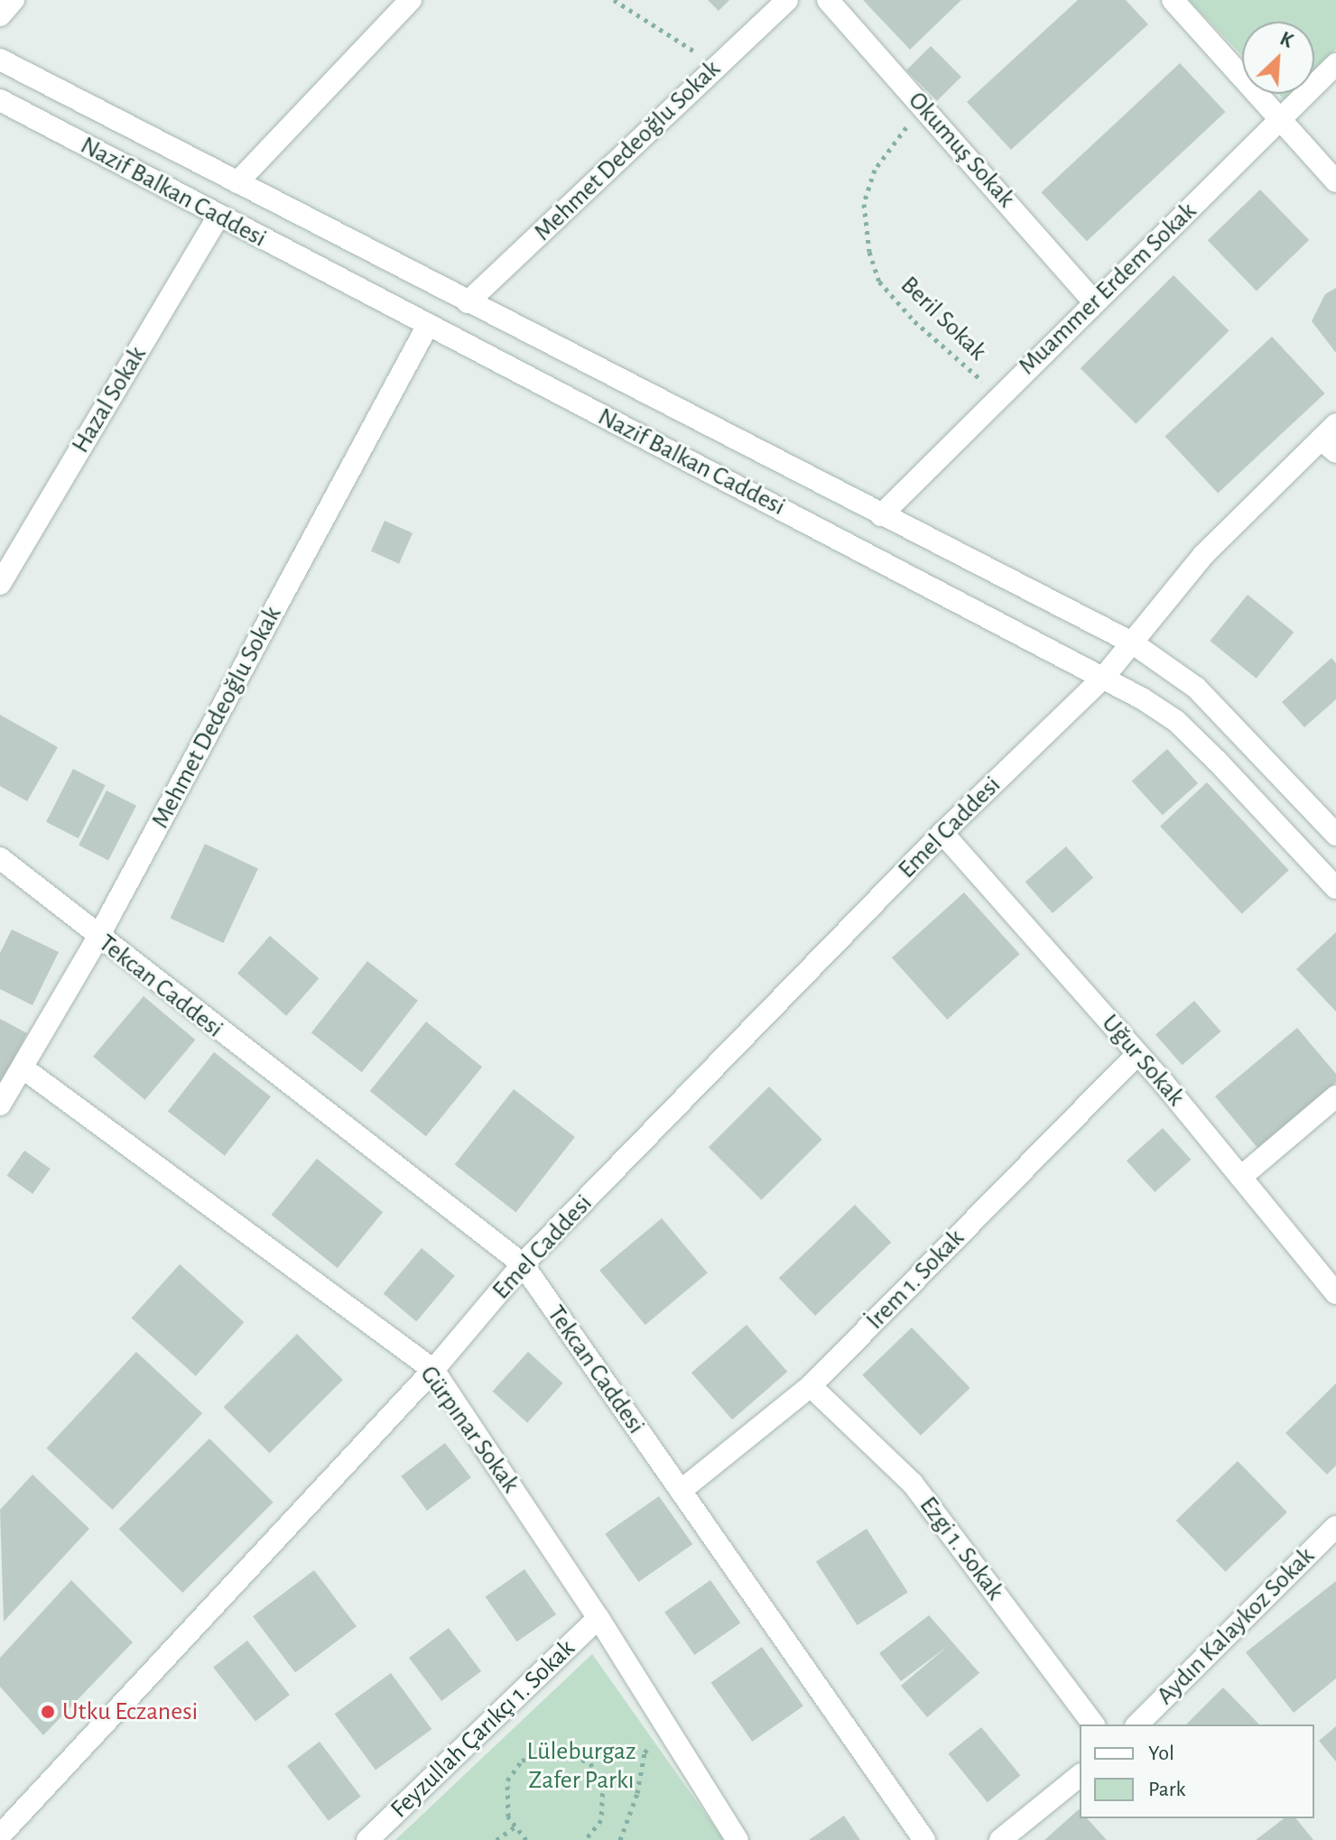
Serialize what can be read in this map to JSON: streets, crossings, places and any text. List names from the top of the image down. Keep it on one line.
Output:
{"streets":{"street":["Okumuş Sokak","Mehmet Dedeoğlu Sokak","Nazif Balkan Caddesi","Muammer Erdem Sokak","Hazal Sokak","Emel Caddesi","Tekcan Caddesi","Uğur Sokak","İrem 1. Sokak","Gürpınar Sokak","Ezgi 1. Sokak","Aydın Kalaykoz Sokak","Feyzullah Çarıkçı 1. Sokak"],"path":["Beril Sokak"]},"crossings":[["Okumuş Sokak","Muammer Erdem Sokak"],["Okumuş Sokak","Beril Sokak"],["Mehmet Dedeoğlu Sokak","Nazif Balkan Caddesi"],["Mehmet Dedeoğlu Sokak","Tekcan Caddesi"],["Mehmet Dedeoğlu Sokak","Gürpınar Sokak"],["Nazif Balkan Caddesi","Muammer Erdem Sokak"],["Nazif Balkan Caddesi","Hazal Sokak"],["Nazif Balkan Caddesi","Emel Caddesi"],["Muammer Erdem Sokak","Beril Sokak"],["Emel Caddesi","Tekcan Caddesi"],["Emel Caddesi","Uğur Sokak"],["Emel Caddesi","Gürpınar Sokak"],["Tekcan Caddesi","İrem 1. Sokak"],["Uğur Sokak","İrem 1. Sokak"],["İrem 1. Sokak","Ezgi 1. Sokak"],["Gürpınar Sokak","Feyzullah Çarıkçı 1. Sokak"]],"parks":["Lüleburgaz Zafer Parkı"],"places":["Utku Eczanesi"],"legend":["Yol","Park"],"north":"top right"}
